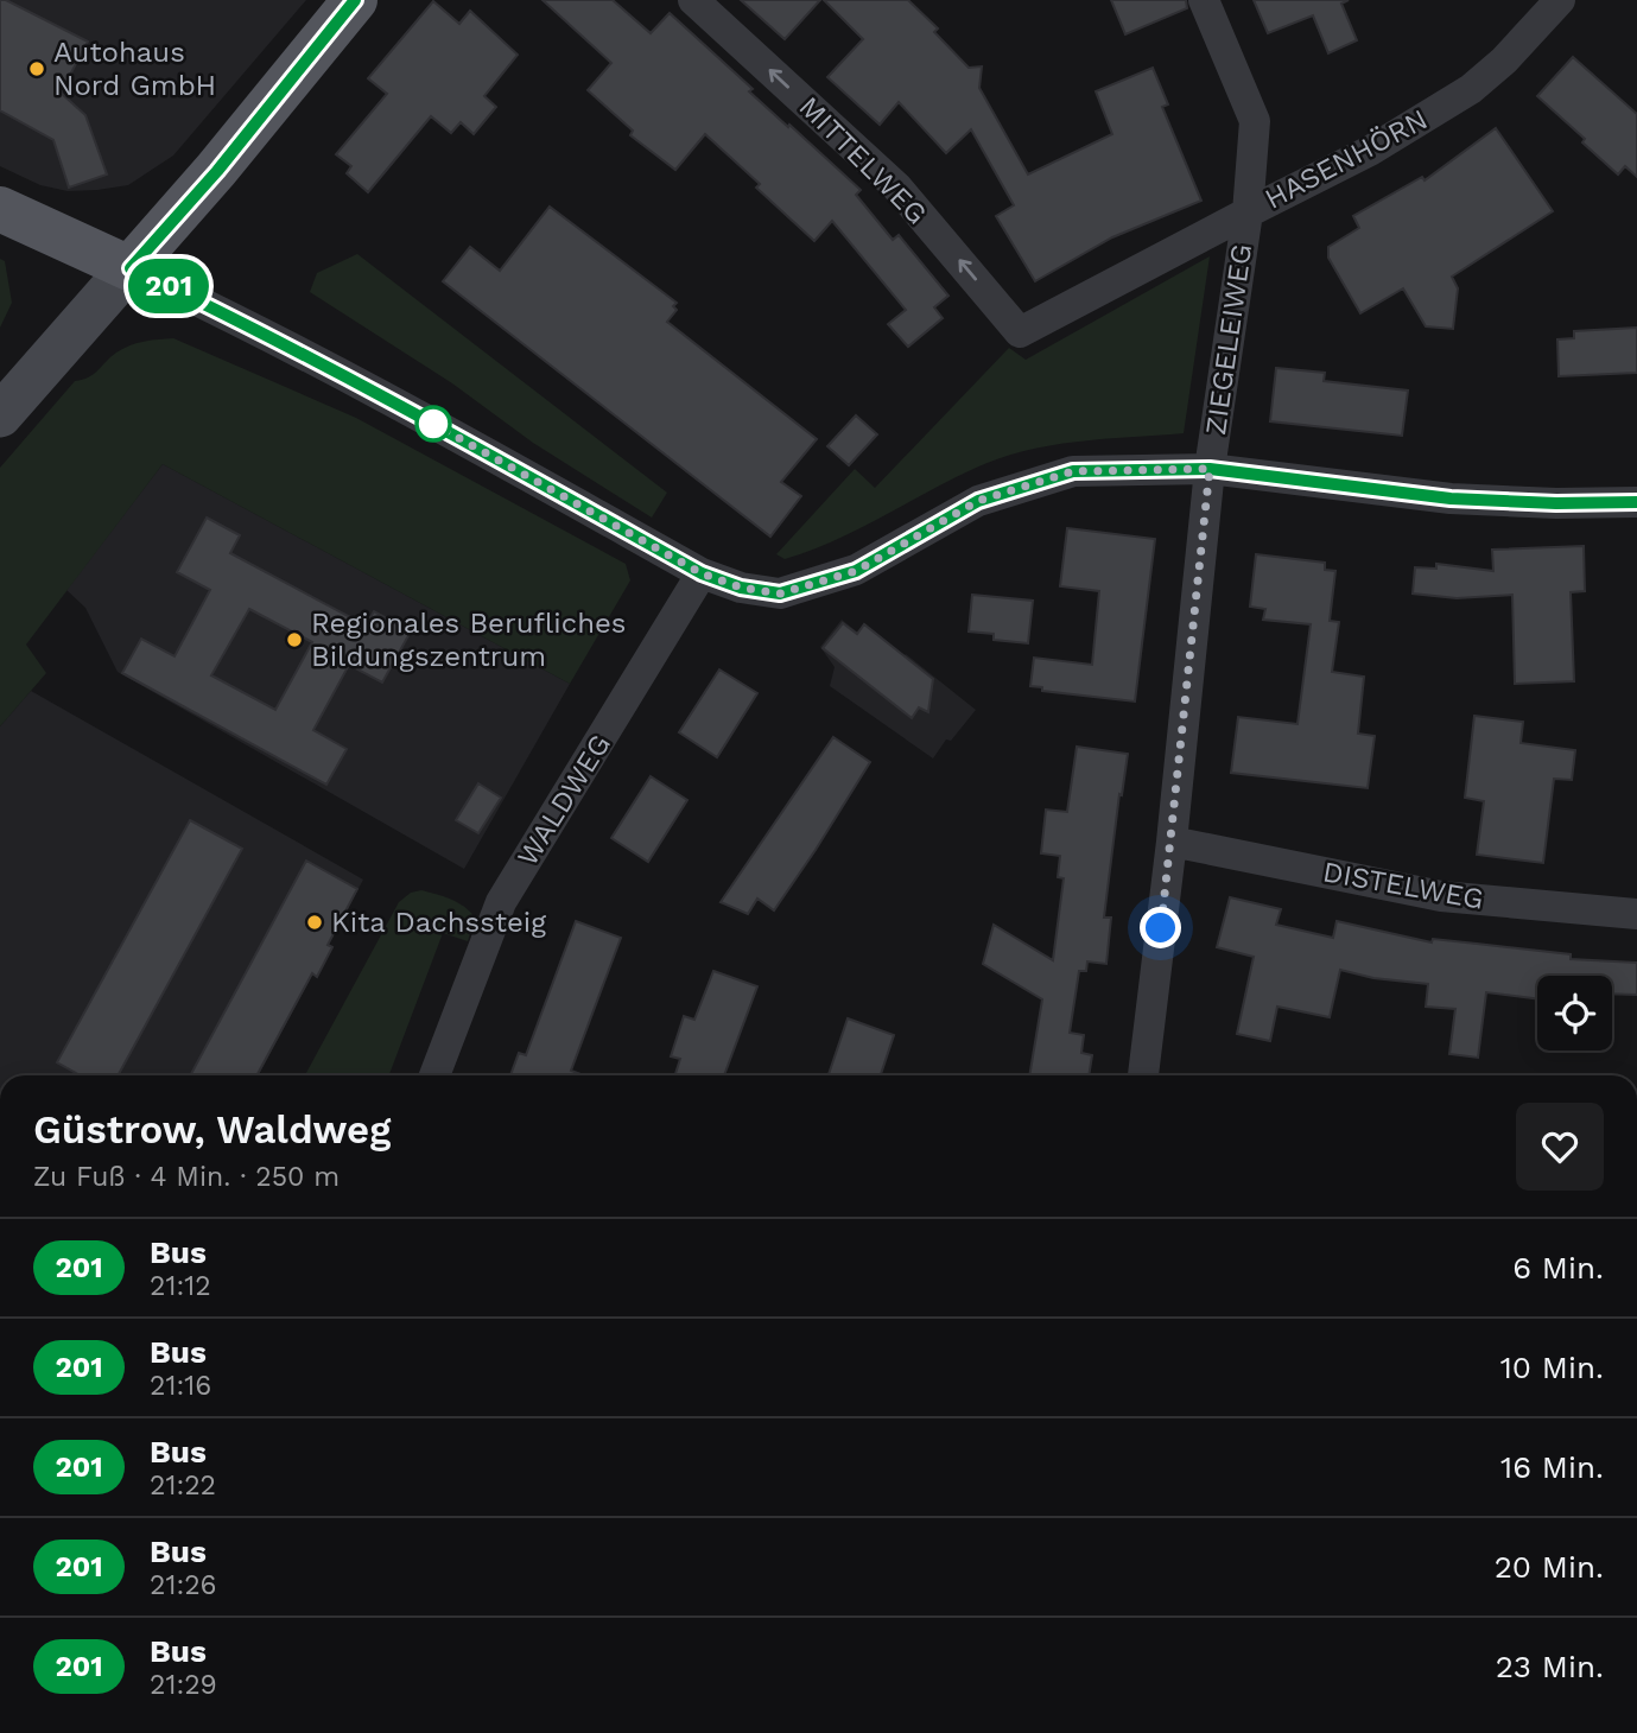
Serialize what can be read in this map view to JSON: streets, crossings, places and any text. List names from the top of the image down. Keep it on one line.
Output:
{"streets":{"street":["HASENHÖRN","MITTELWEG","ZIEGELEIWEG","WALDWEG","DISTELWEG"]},"crossings":[["HASENHÖRN","MITTELWEG"],["HASENHÖRN","ZIEGELEIWEG"],["ZIEGELEIWEG","DISTELWEG"]],"one_way":["MITTELWEG"],"places":["Autohaus Nord GmbH","Regionales Berufliches Bildungszentrum","Kita Dachssteig"],"lines":["bus line 201"],"page":{"on_map":"201","heading":["Güstrow, Waldweg","Zu Fuß · 4 Min. · 250 m"],"list":[{"mark":"201","name":"Bus","note":"21:12","value":"6 Min."},{"mark":"201","name":"Bus","note":"21:16","value":"10 Min."},{"mark":"201","name":"Bus","note":"21:22","value":"16 Min."},{"mark":"201","name":"Bus","note":"21:26","value":"20 Min."},{"mark":"201","name":"Bus","note":"21:29","value":"23 Min."}]}}
